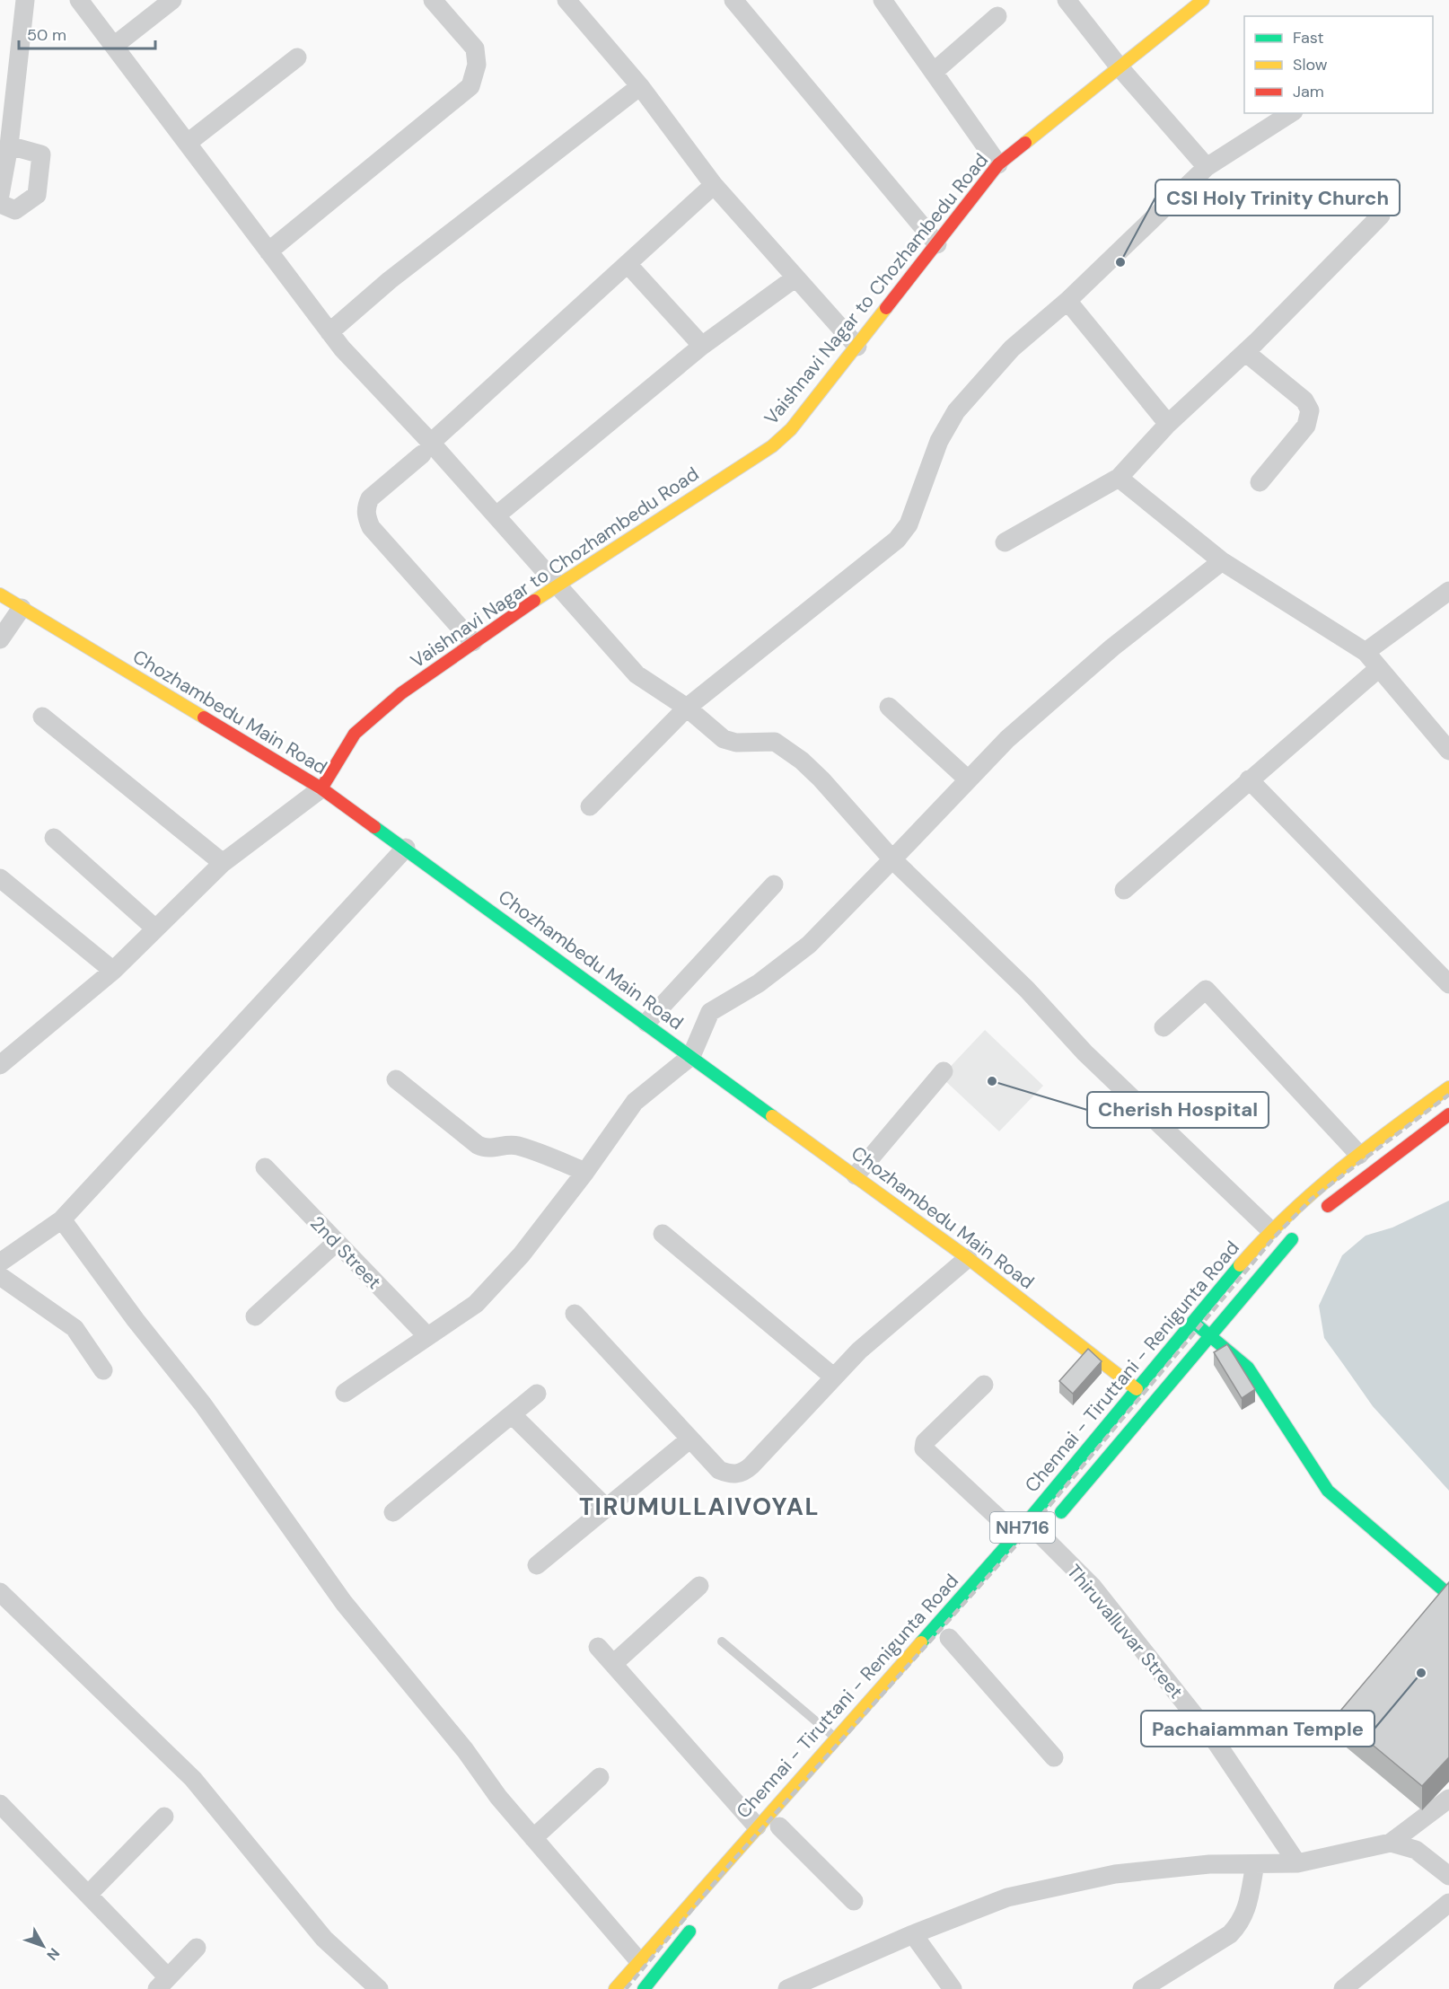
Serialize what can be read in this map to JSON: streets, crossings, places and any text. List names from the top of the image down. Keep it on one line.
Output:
{"streets":{"main road":["Vaishnavi Nagar to Chozhambedu Road","Chozhambedu Main Road","Chennai - Tiruttani - Renigunta Road","NH716"],"street":["2nd Street","Thiruvalluvar Street"]},"crossings":[["Vaishnavi Nagar to Chozhambedu Road","Chozhambedu Main Road"],["Chozhambedu Main Road","Chennai - Tiruttani - Renigunta Road"],["Chennai - Tiruttani - Renigunta Road","Thiruvalluvar Street"]],"districts":["TIRUMULLAIVOYAL"],"places":["CSI Holy Trinity Church","Cherish Hospital","Pachaiamman Temple"],"legend":["Fast","Slow","Jam"],"scale_bar":"50 m","north":"bottom right"}
